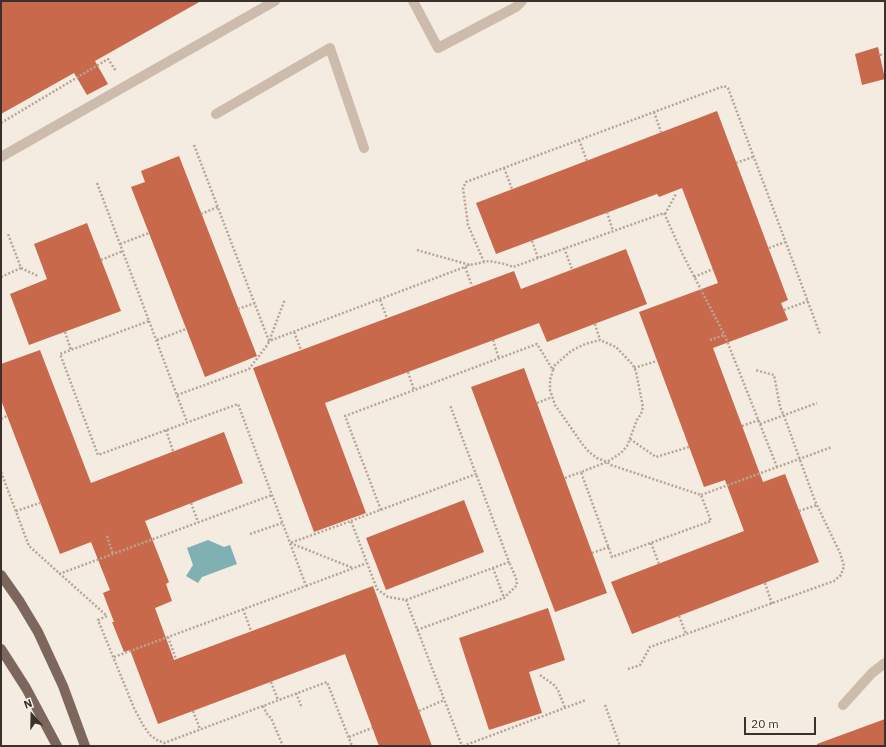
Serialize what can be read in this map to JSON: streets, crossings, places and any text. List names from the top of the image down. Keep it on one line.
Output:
{"scale_bar":"20 m","north":"top"}
